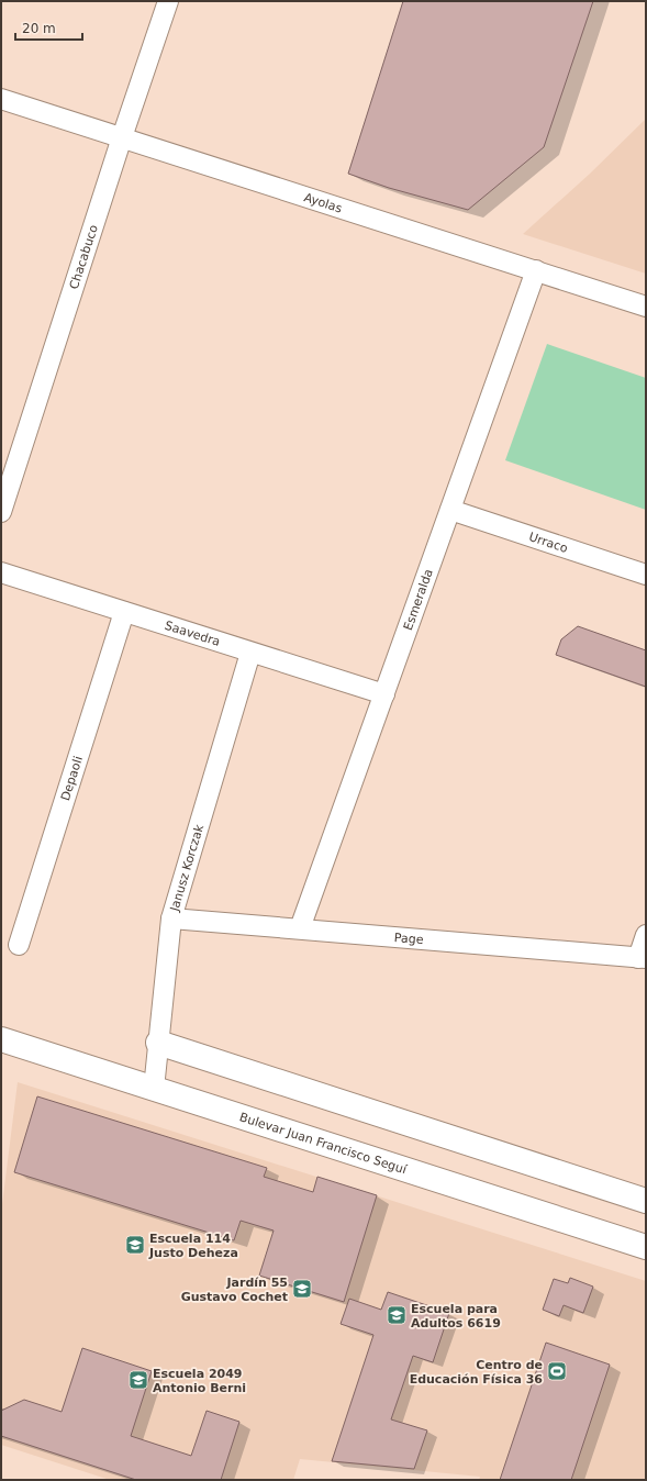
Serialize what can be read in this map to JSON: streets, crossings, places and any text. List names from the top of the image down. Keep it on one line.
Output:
{"streets":{"main road":["Bulevar Juan Francisco Seguí"],"street":["Ayolas","Chacabuco","Urraco","Esmeralda","Saavedra","Depaoli","Janusz Korczak","Page"]},"crossings":[["Ayolas","Chacabuco"],["Ayolas","Esmeralda"],["Urraco","Esmeralda"],["Esmeralda","Saavedra"],["Esmeralda","Page"],["Saavedra","Depaoli"],["Saavedra","Janusz Korczak"],["Janusz Korczak","Page"],["Janusz Korczak","Bulevar Juan Francisco Seguí"]],"places":{"school or university":["Escuela 114 Justo Deheza","Jardín 55 Gustavo Cochet","Escuela para Adultos 6619","Escuela 2049 Antonio Berni"],"sports":["Centro de Educación Física 36"]},"scale_bar":"20 m"}
